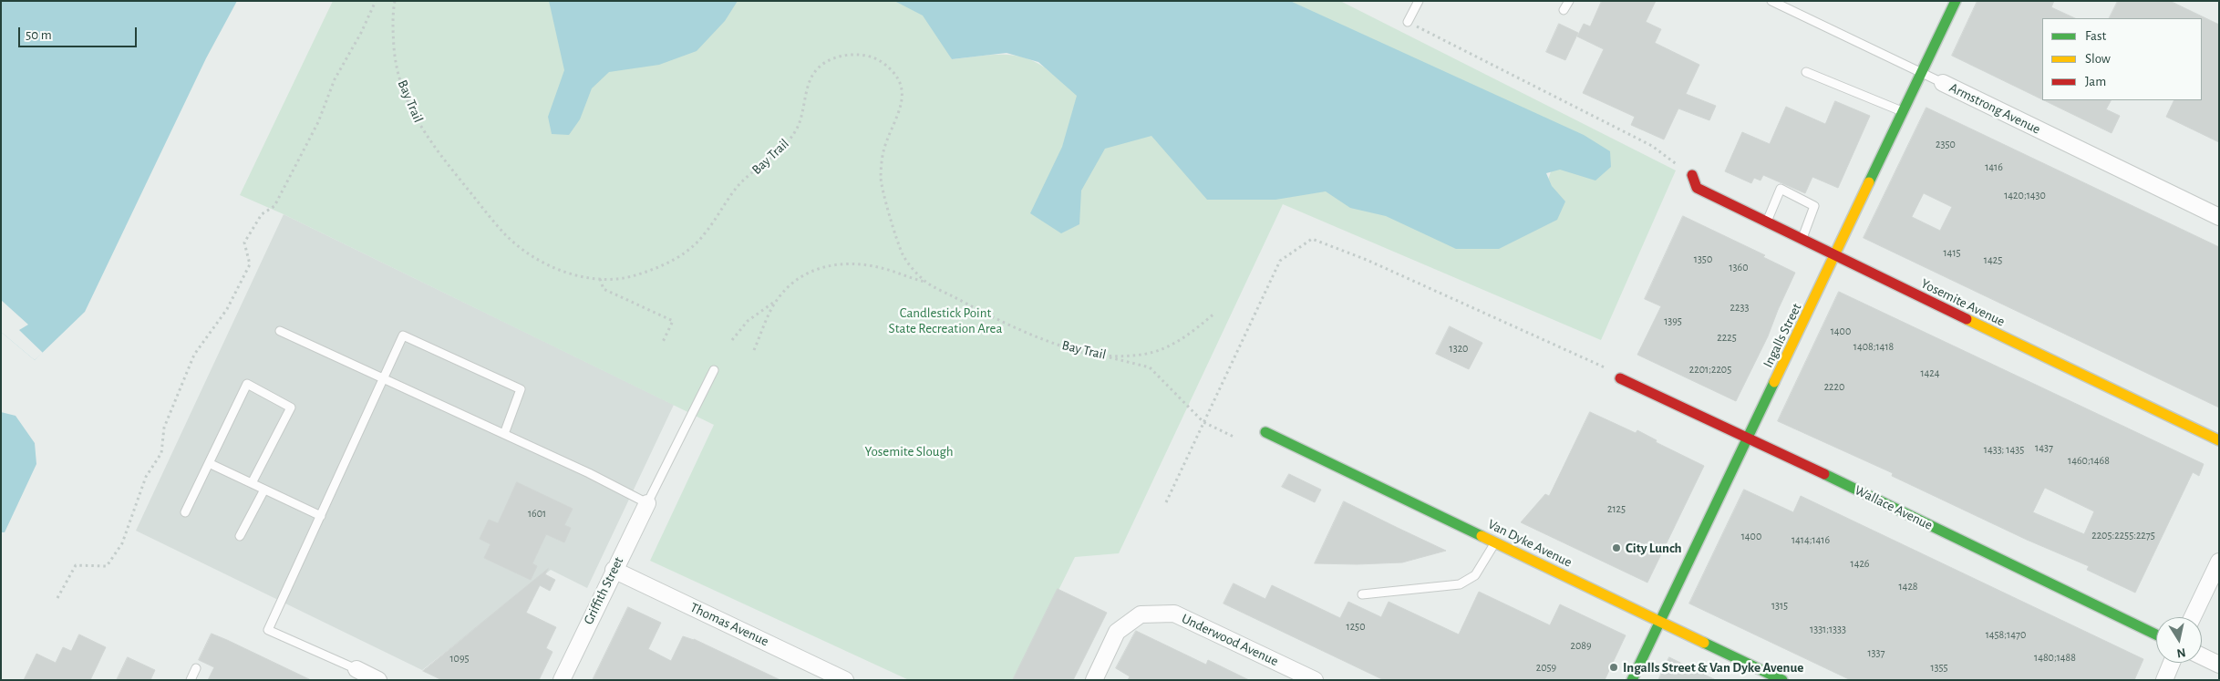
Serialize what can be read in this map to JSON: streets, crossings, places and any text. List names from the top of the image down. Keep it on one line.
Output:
{"streets":{"street":["Armstrong Avenue","Yosemite Avenue","Ingalls Street","Wallace Avenue","Van Dyke Avenue","Griffith Street","Thomas Avenue","Underwood Avenue"],"path":["Bay Trail"]},"crossings":[["Armstrong Avenue","Ingalls Street"],["Yosemite Avenue","Ingalls Street"],["Ingalls Street","Wallace Avenue"],["Ingalls Street","Van Dyke Avenue"],["Griffith Street","Thomas Avenue"]],"parks":["Candlestick Point State Recreation Area","Yosemite Slough"],"places":["City Lunch","Ingalls Street & Van Dyke Avenue"],"house_numbers":["2350","1416","1420;1430","1415","1350","1425","1360","2233","1395","1400","2225","1408;1418","1320","2201;2205","1424","2220","1437","1433; 1435","1460;1468","2125","1601","2205:2255:2275","1400","1414;1416","1426","1428","1315","1250","1331;1333","1458;1470","2089","1337","1480;1488","1095","2059","1355"],"legend":["Fast","Slow","Jam"],"scale_bar":"50 m","north":"bottom"}
